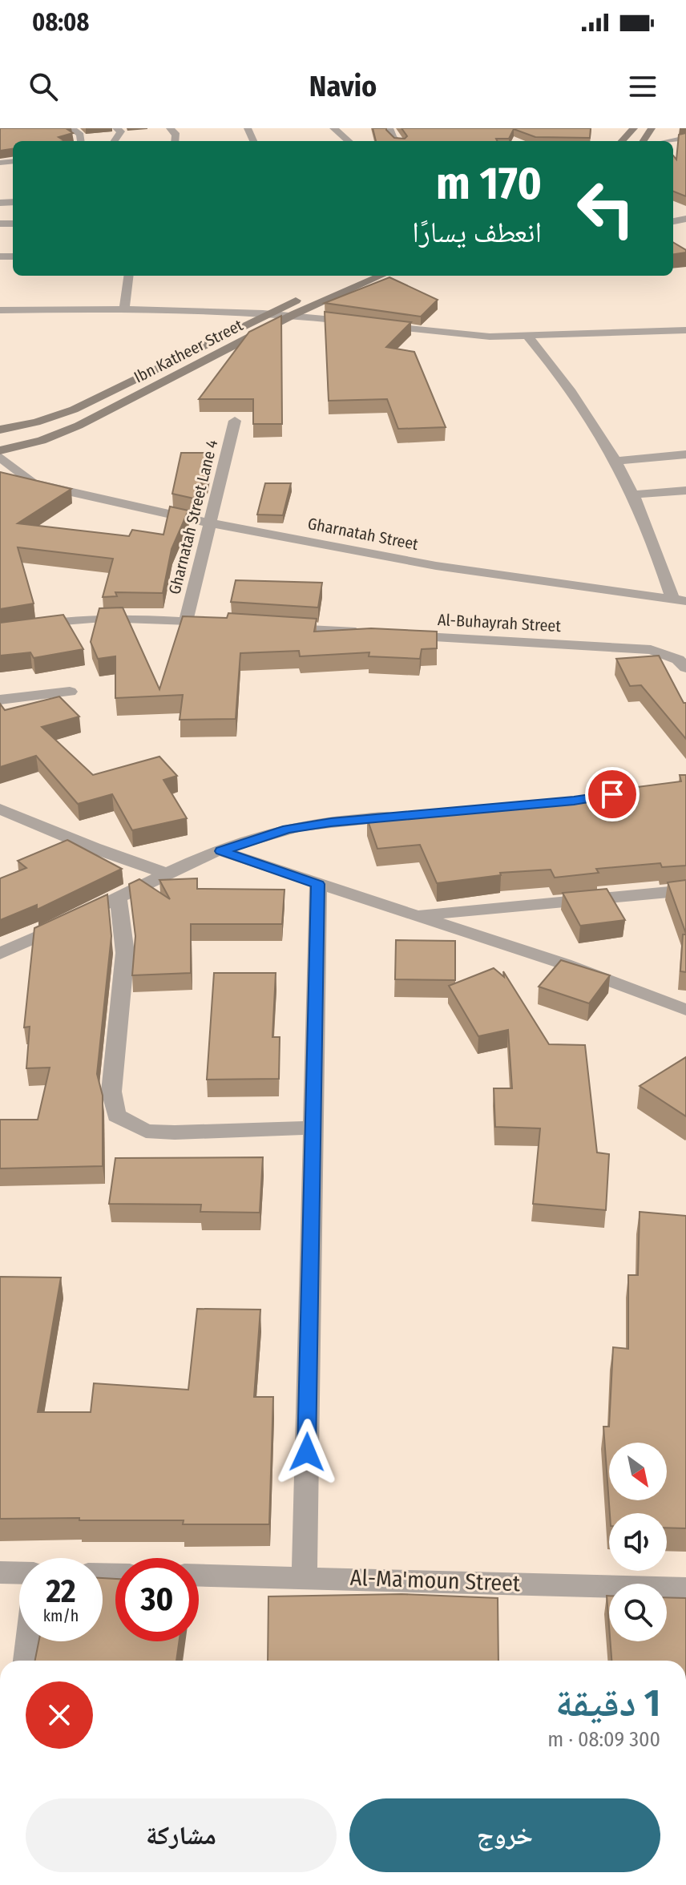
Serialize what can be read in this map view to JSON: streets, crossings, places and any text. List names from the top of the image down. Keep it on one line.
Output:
{"streets":{"street":["Ibn Katheer Street","Gharnatah Street Lane 4","Gharnatah Street","Al-Buhayrah Street","Al-Ma'moun Street"]},"crossings":[["Gharnatah Street Lane 4","Gharnatah Street"]],"north":"bottom right","page":{"status":"08:08","header":"Navio","turn":["170 m","انعطف يسارًا"],"speed":"22 km/h","limit":"30","heading":["1 دقيقة","300 m · 08:09"],"buttons":["خروج","مشاركة"]}}
